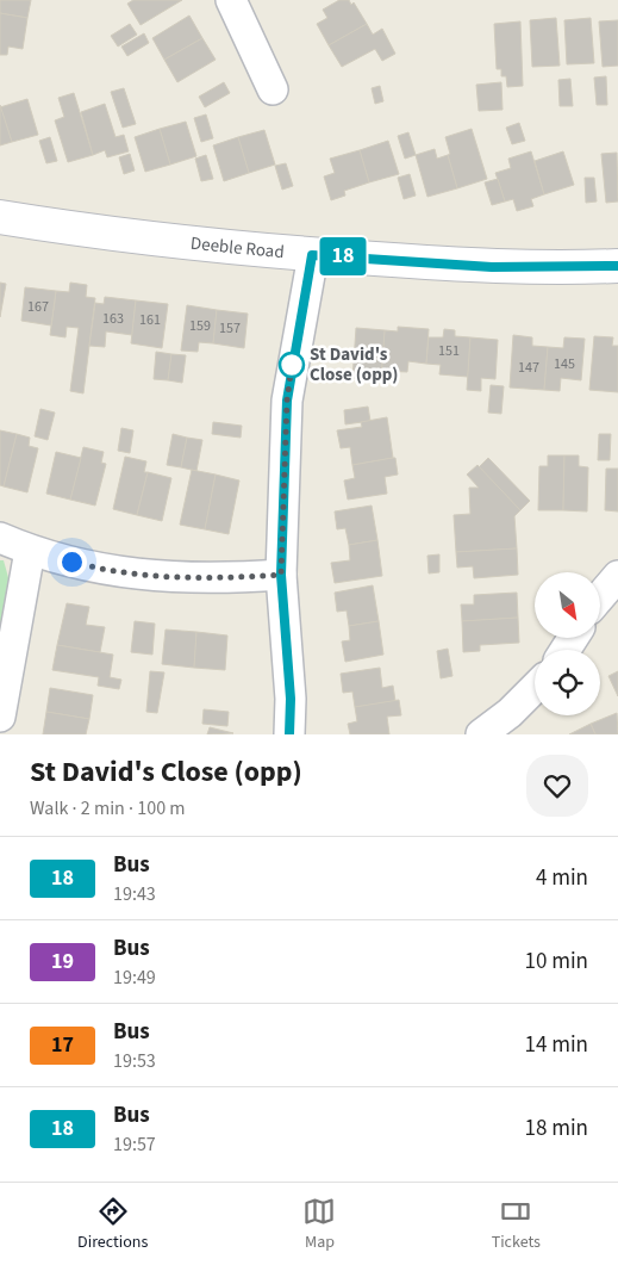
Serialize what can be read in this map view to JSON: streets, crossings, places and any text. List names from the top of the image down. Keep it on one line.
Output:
{"streets":{"street":["Deeble Road"]},"places":["St David's Close (opp)"],"lines":["bus line 18"],"house_numbers":["167","163","161","159","157","151","145","147"],"north":"bottom right","page":{"on_map":"18","heading":["St David's Close (opp)","Walk · 2 min · 100 m"],"list":[{"mark":"18","name":"Bus","note":"19:43","value":"4 min"},{"mark":"19","name":"Bus","note":"19:49","value":"10 min"},{"mark":"17","name":"Bus","note":"19:53","value":"14 min"},{"mark":"18","name":"Bus","note":"19:57","value":"18 min"}],"tabs":["Directions","Map","Tickets"]}}
